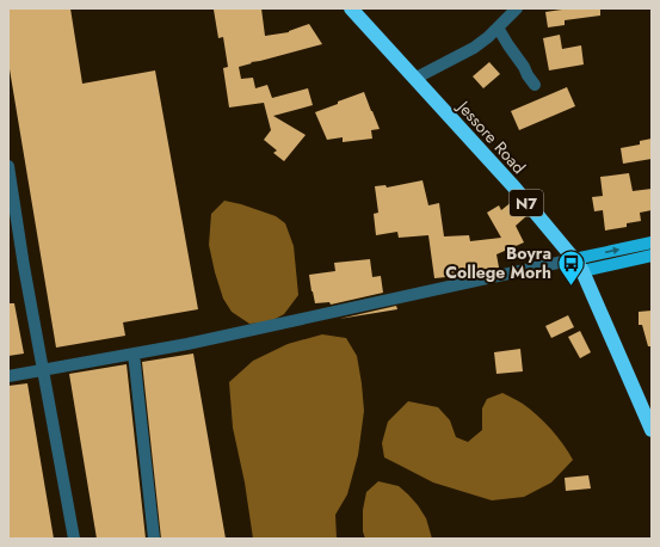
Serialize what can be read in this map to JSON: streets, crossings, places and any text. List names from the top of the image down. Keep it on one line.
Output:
{"streets":{"highway":["Jessore Road","N7"]},"places":{"bus stop":["Boyra College Morh"]}}
